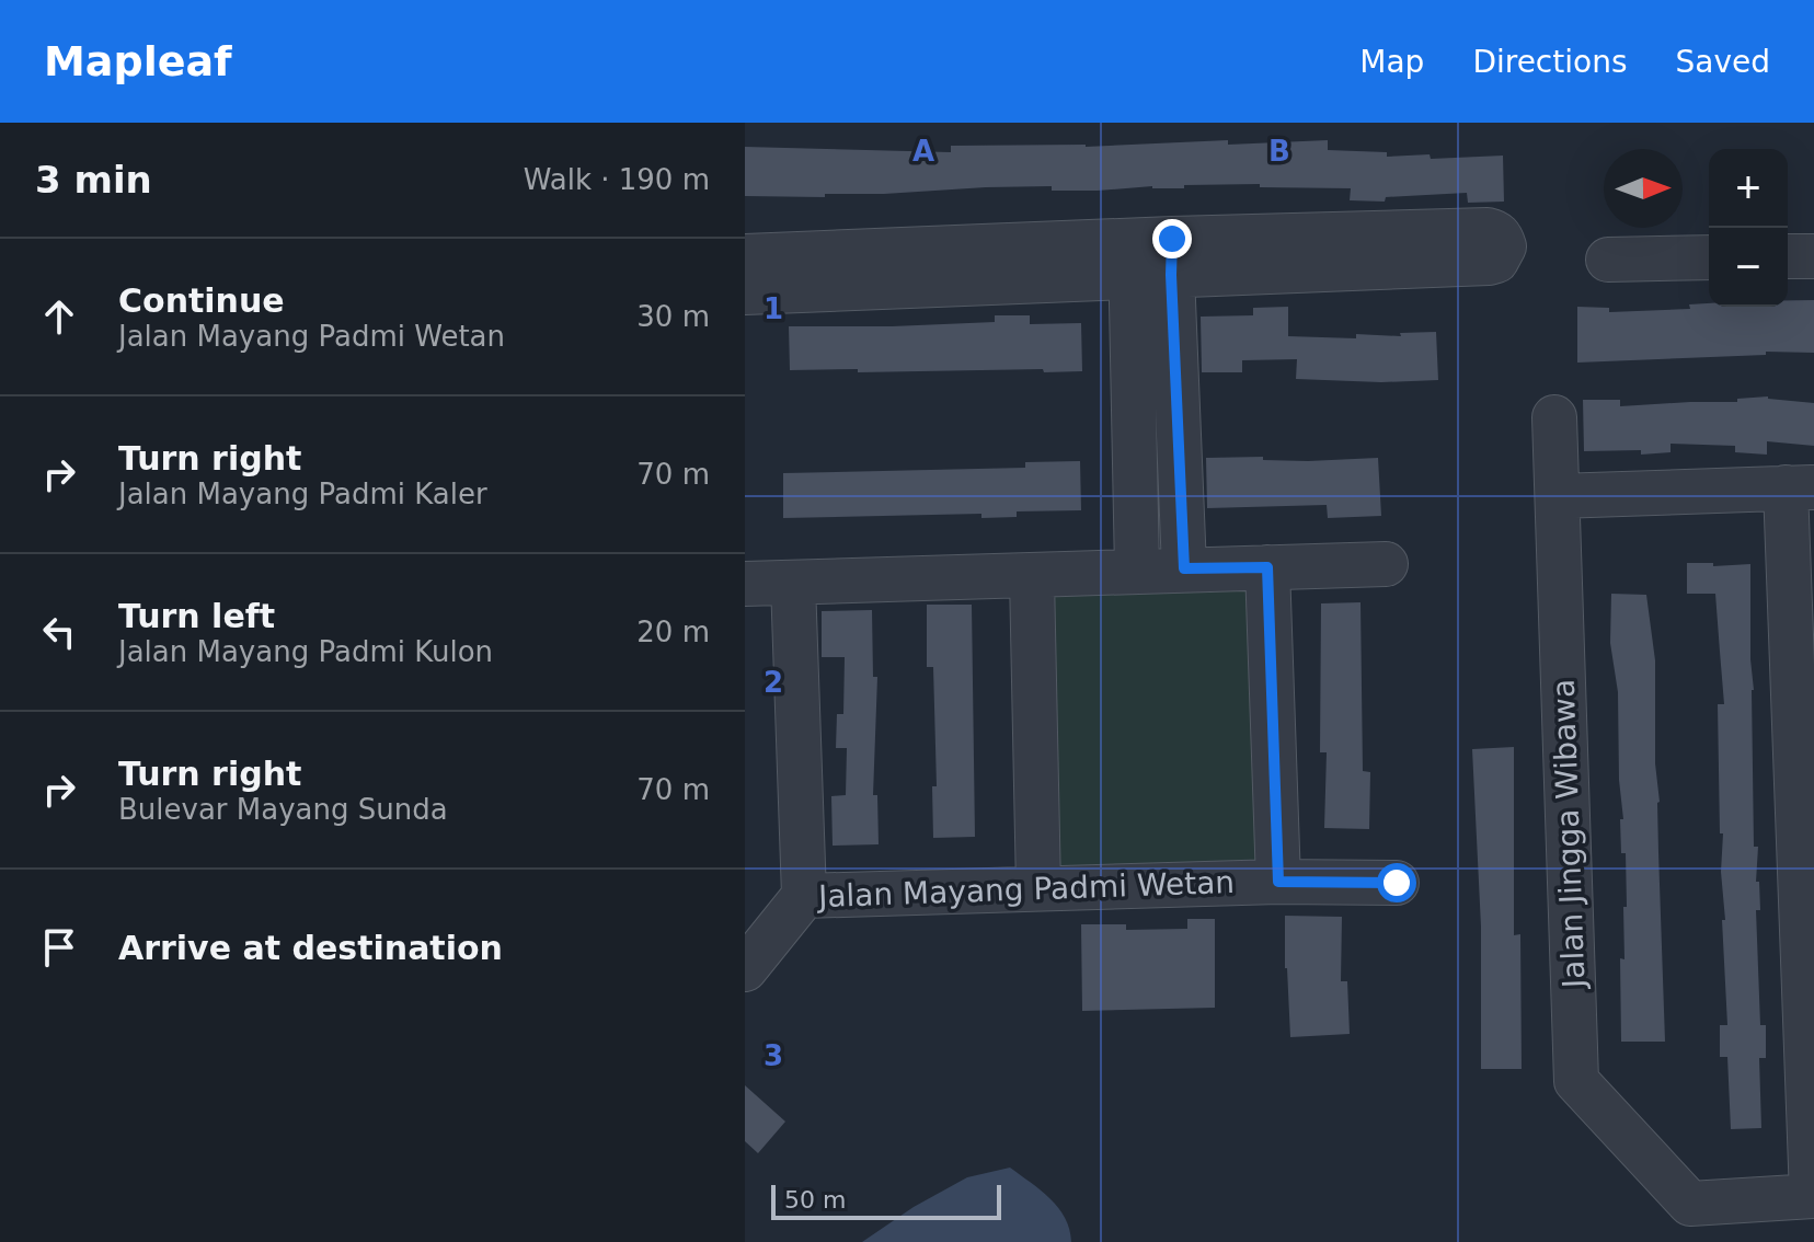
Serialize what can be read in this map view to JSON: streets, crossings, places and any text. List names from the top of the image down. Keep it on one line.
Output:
{"streets":{"street":["Jalan Jingga Wibawa","Jalan Mayang Padmi Wetan"]},"scale_bar":"50 m","north":"right","page":{"header":"Mapleaf","nav":["Map","Directions","Saved"],"heading":["3 min","Walk · 190 m"],"map_buttons":["+","−"],"list":[["Continue","Jalan Mayang Padmi Wetan","30 m"],["Turn right","Jalan Mayang Padmi Kaler","70 m"],["Turn left","Jalan Mayang Padmi Kulon","20 m"],["Turn right","Bulevar Mayang Sunda","70 m"],"Arrive at destination"],"scale":"50 m"},"grid":{"columns":["A","B"],"rows":["1","2","3"]}}
